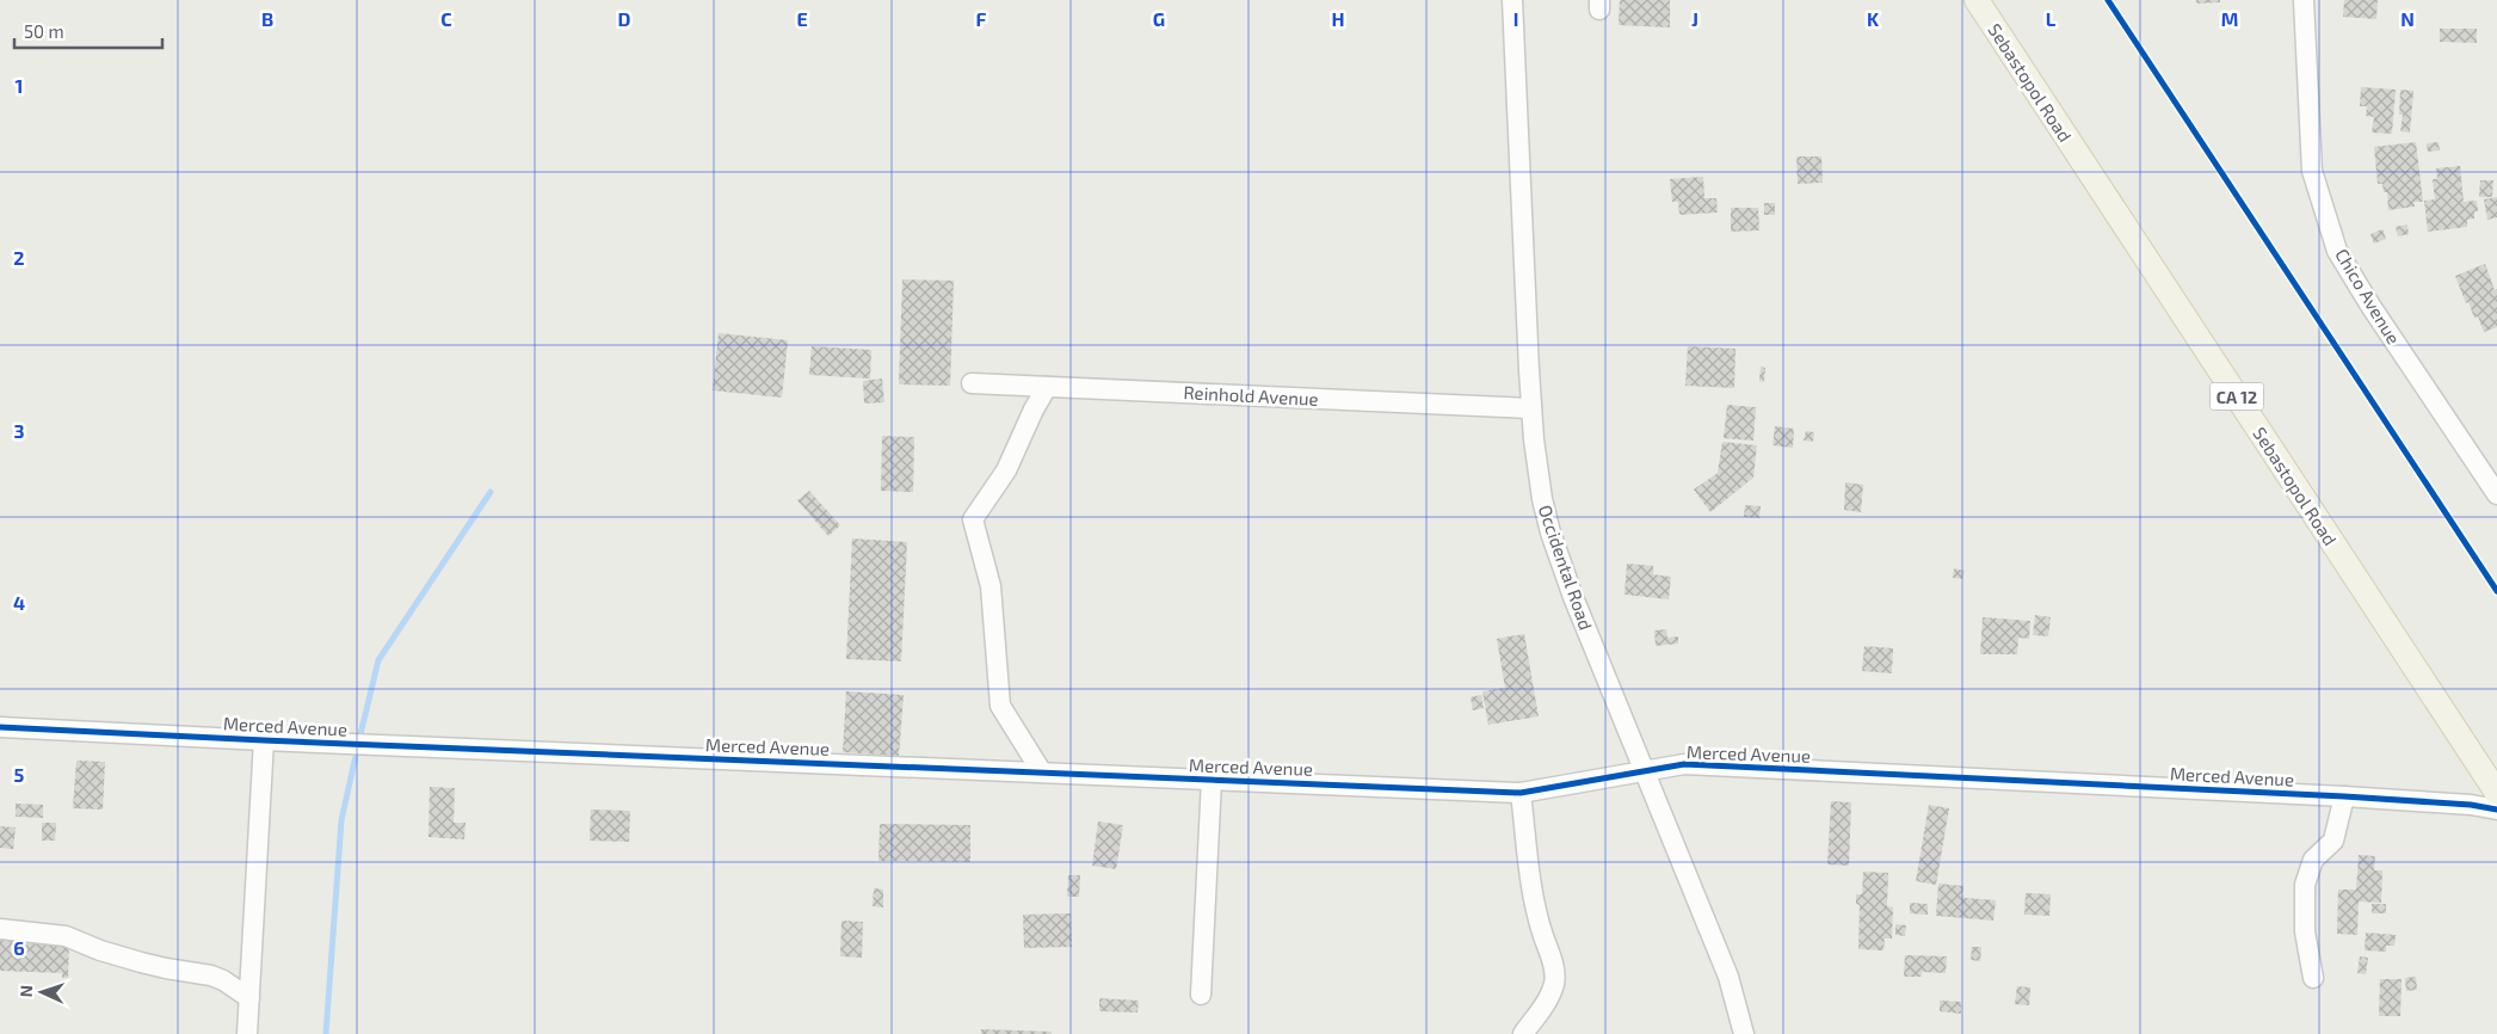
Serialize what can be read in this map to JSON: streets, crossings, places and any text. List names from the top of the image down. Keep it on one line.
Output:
{"streets":{"main road":["Sebastopol Road","CA 12"],"street":["Chico Avenue","Reinhold Avenue","Occidental Road","Merced Avenue"]},"crossings":[["Reinhold Avenue","Occidental Road"],["Occidental Road","Merced Avenue"]],"scale_bar":"50 m","north":"left","grid":{"columns":["B","C","D","E","F","G","H","I","J","K","L","M","N"],"rows":["1","2","3","4","5","6"]}}
